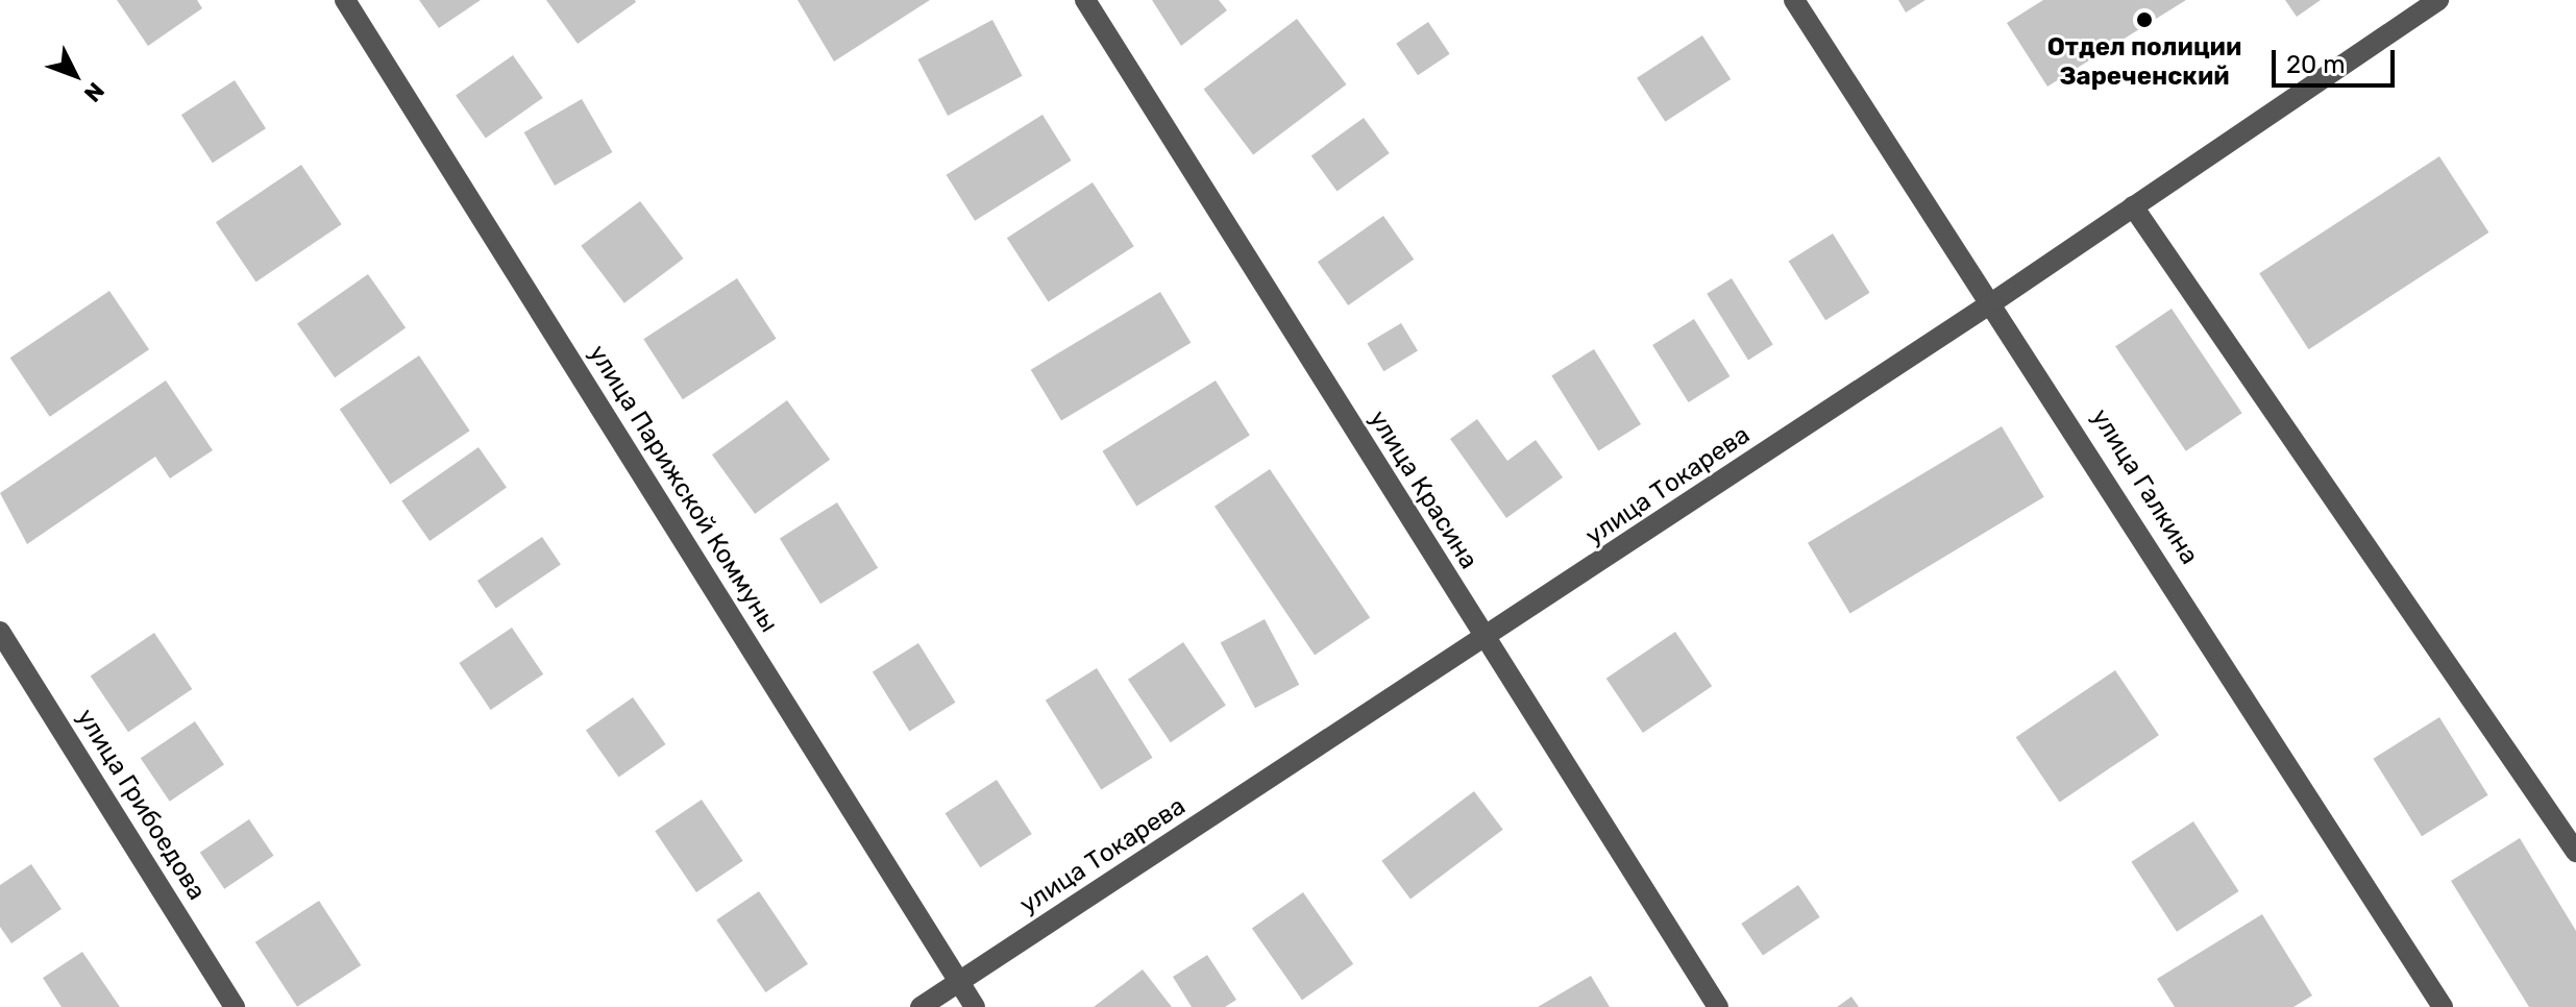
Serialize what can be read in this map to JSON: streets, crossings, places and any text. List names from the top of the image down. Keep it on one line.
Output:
{"streets":{"street":["улица Токарева","улица Галкина","улица Парижской Коммуны","улица Красина","улица Грибоедова"]},"crossings":[["улица Токарева","улица Галкина"],["улица Токарева","улица Парижской Коммуны"],["улица Токарева","улица Красина"]],"places":["Отдел полиции Зареченский"],"scale_bar":"20 m","north":"bottom right"}
